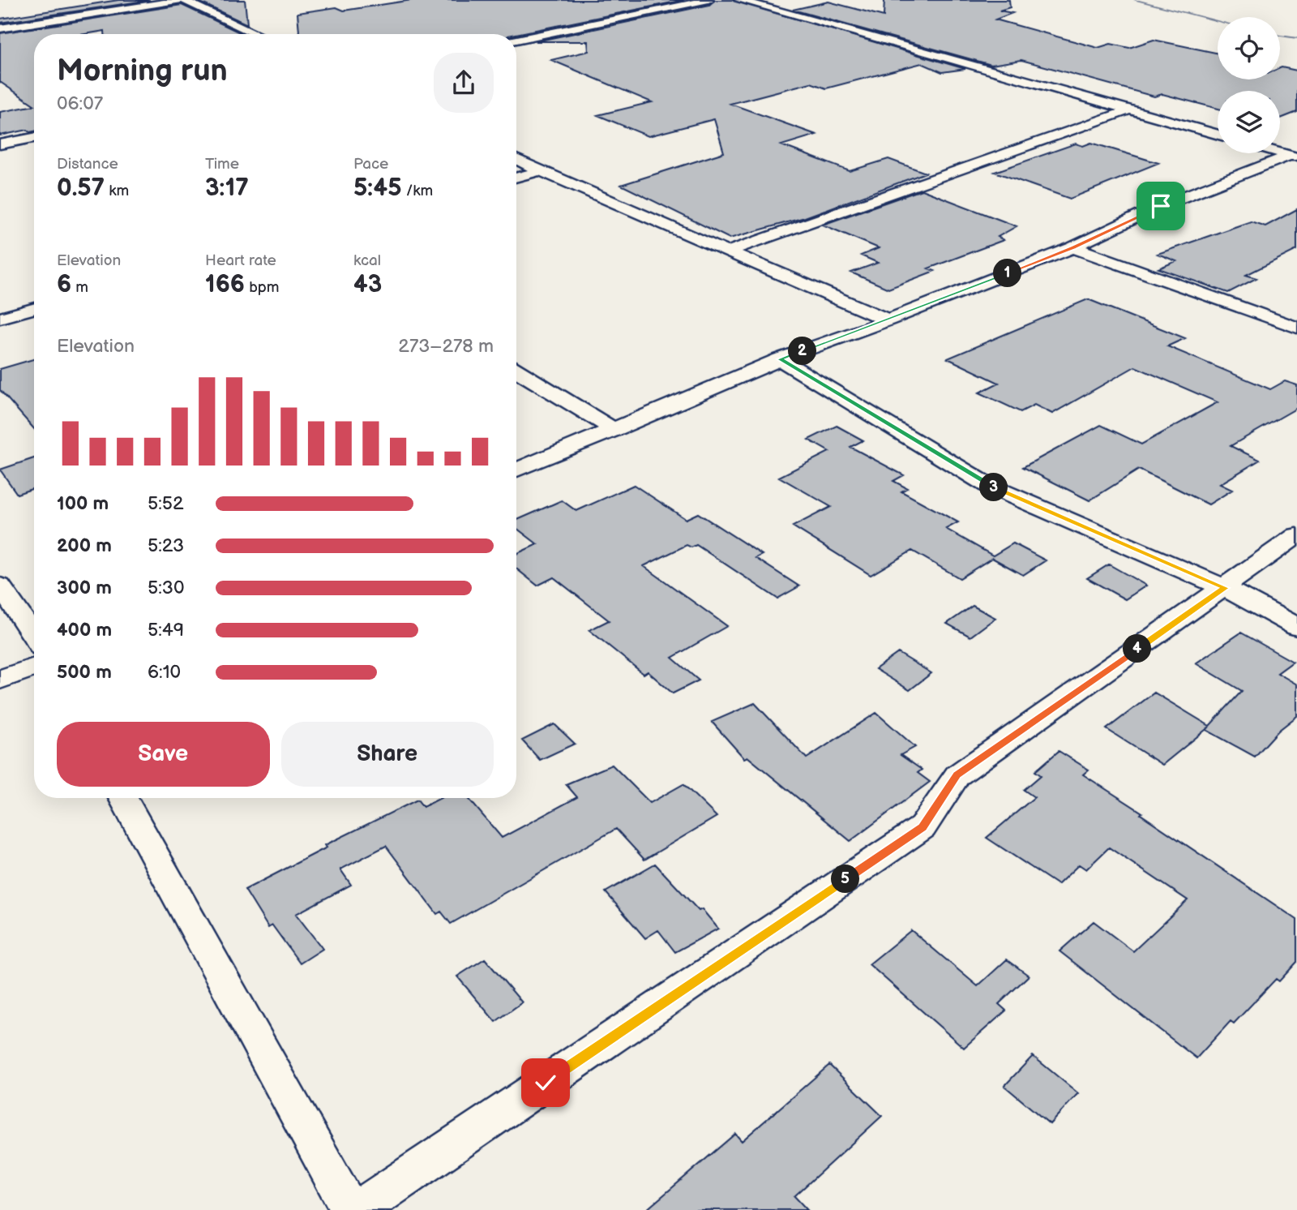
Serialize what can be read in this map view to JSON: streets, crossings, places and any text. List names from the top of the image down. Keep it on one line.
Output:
{"page":{"heading":["Morning run","06:07"],"stats":[["Distance","0.57 km"],["Time","3:17"],["Pace","5:45 /km"],["Elevation","6 m"],["Heart rate","166 bpm"],["kcal","43"]],"pins":["1","2","3","4","5"],"chart":["Elevation","273–278 m"],"list":[{"name":"100 m","note":"5:52"},{"name":"200 m","note":"5:23"},{"name":"300 m","note":"5:30"},{"name":"400 m","note":"5:49"},{"name":"500 m","note":"6:10"}],"buttons":["Save","Share"]}}
